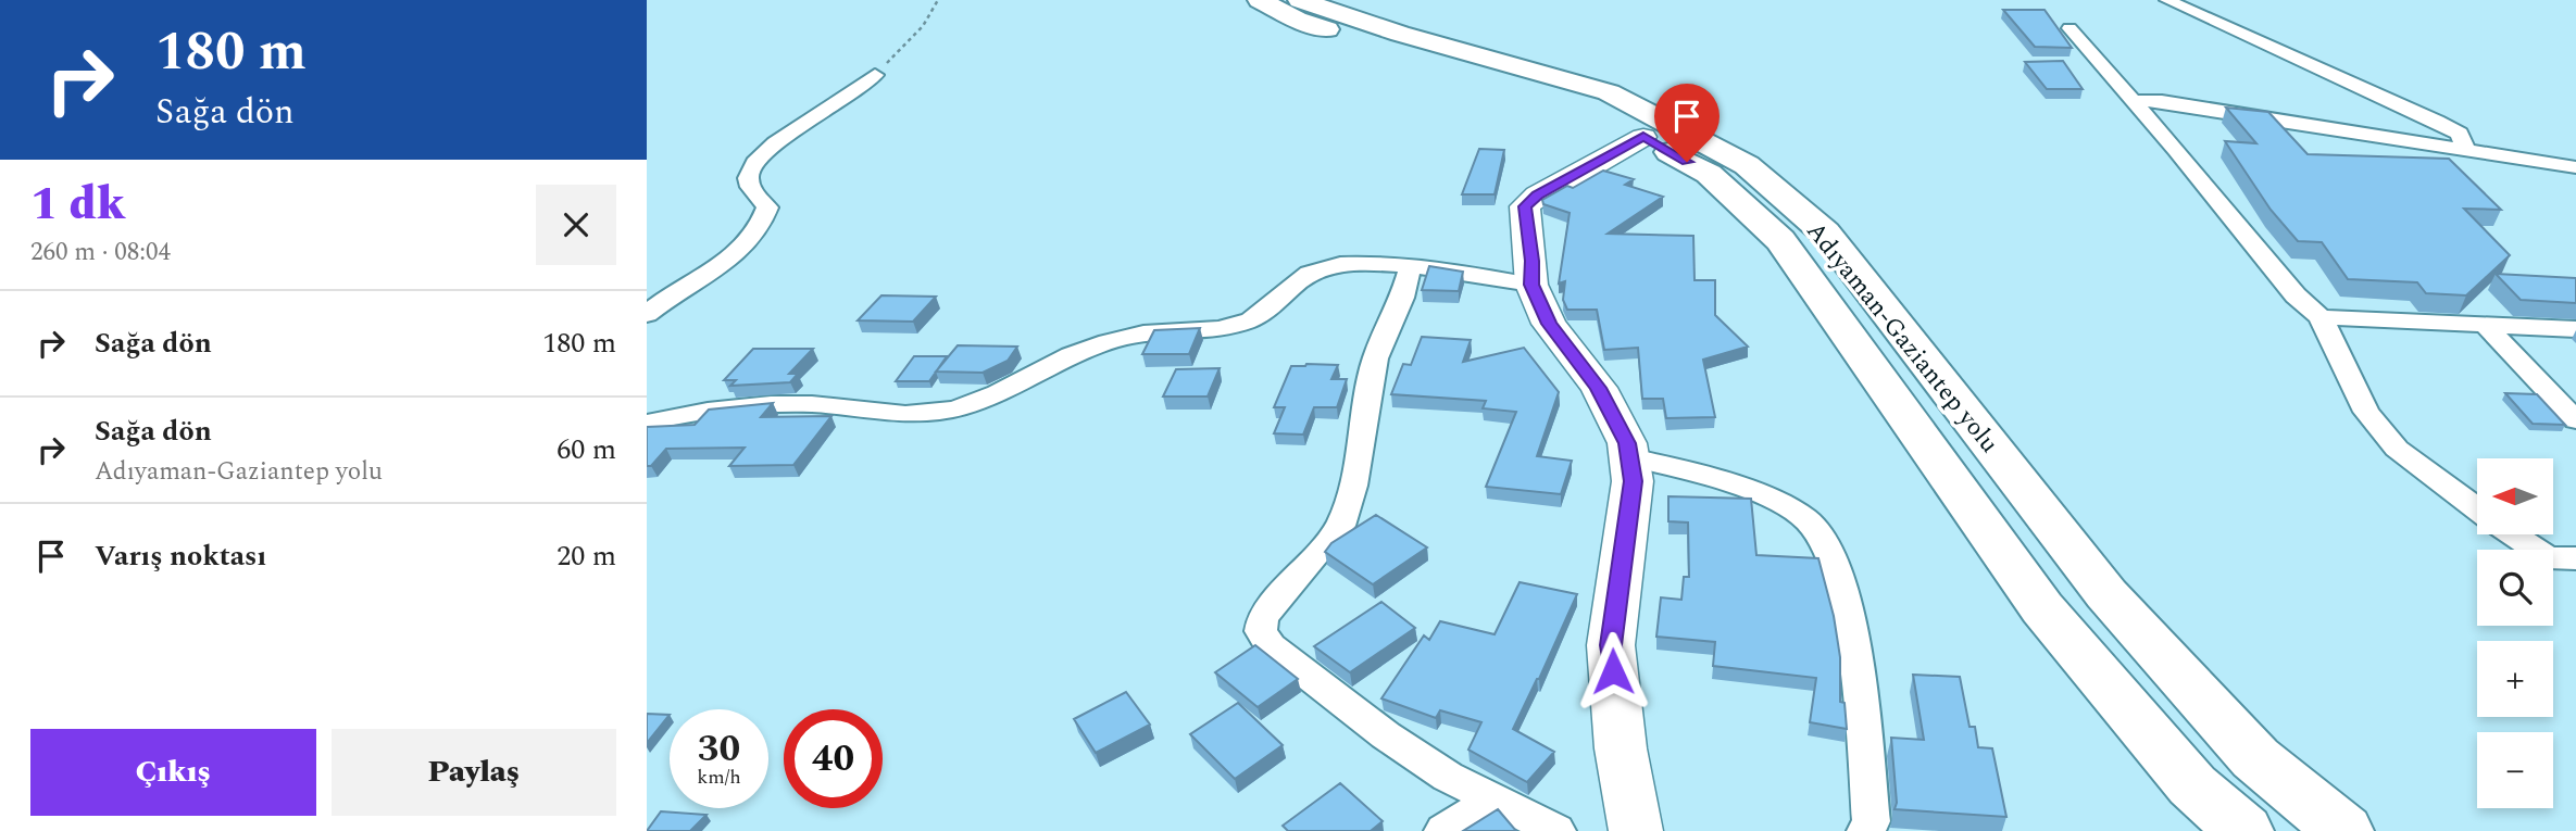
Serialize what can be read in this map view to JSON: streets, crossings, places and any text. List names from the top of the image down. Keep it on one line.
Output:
{"streets":{"highway":["Adıyaman-Gaziantep yolu"]},"north":"left","page":{"turn":["180 m","Sağa dön"],"heading":["1 dk","260 m · 08:04"],"list":[{"name":"Sağa dön","value":"180 m"},{"name":"Sağa dön","note":"Adıyaman-Gaziantep yolu","value":"60 m"},{"name":"Varış noktası","value":"20 m"}],"map_buttons":["+","−"],"speed":"30 km/h","limit":"40","buttons":["Çıkış","Paylaş"]}}
